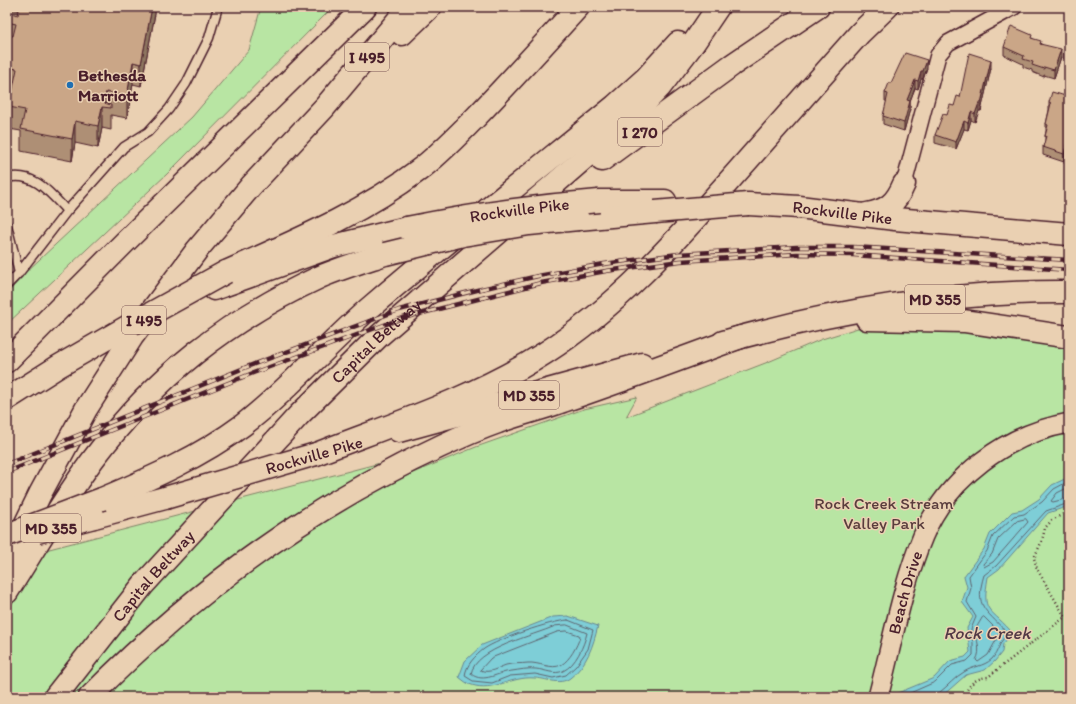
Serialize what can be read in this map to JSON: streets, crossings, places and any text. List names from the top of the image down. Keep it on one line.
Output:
{"streets":{"main road":["I 495","I 270","Rockville Pike","MD 355","Capital Beltway"],"street":["Beach Drive"]},"crossings":[["I 270","Capital Beltway"]],"water":["Rock Creek"],"parks":["Rock Creek Stream Valley Park"],"places":["Bethesda Marriott"]}
